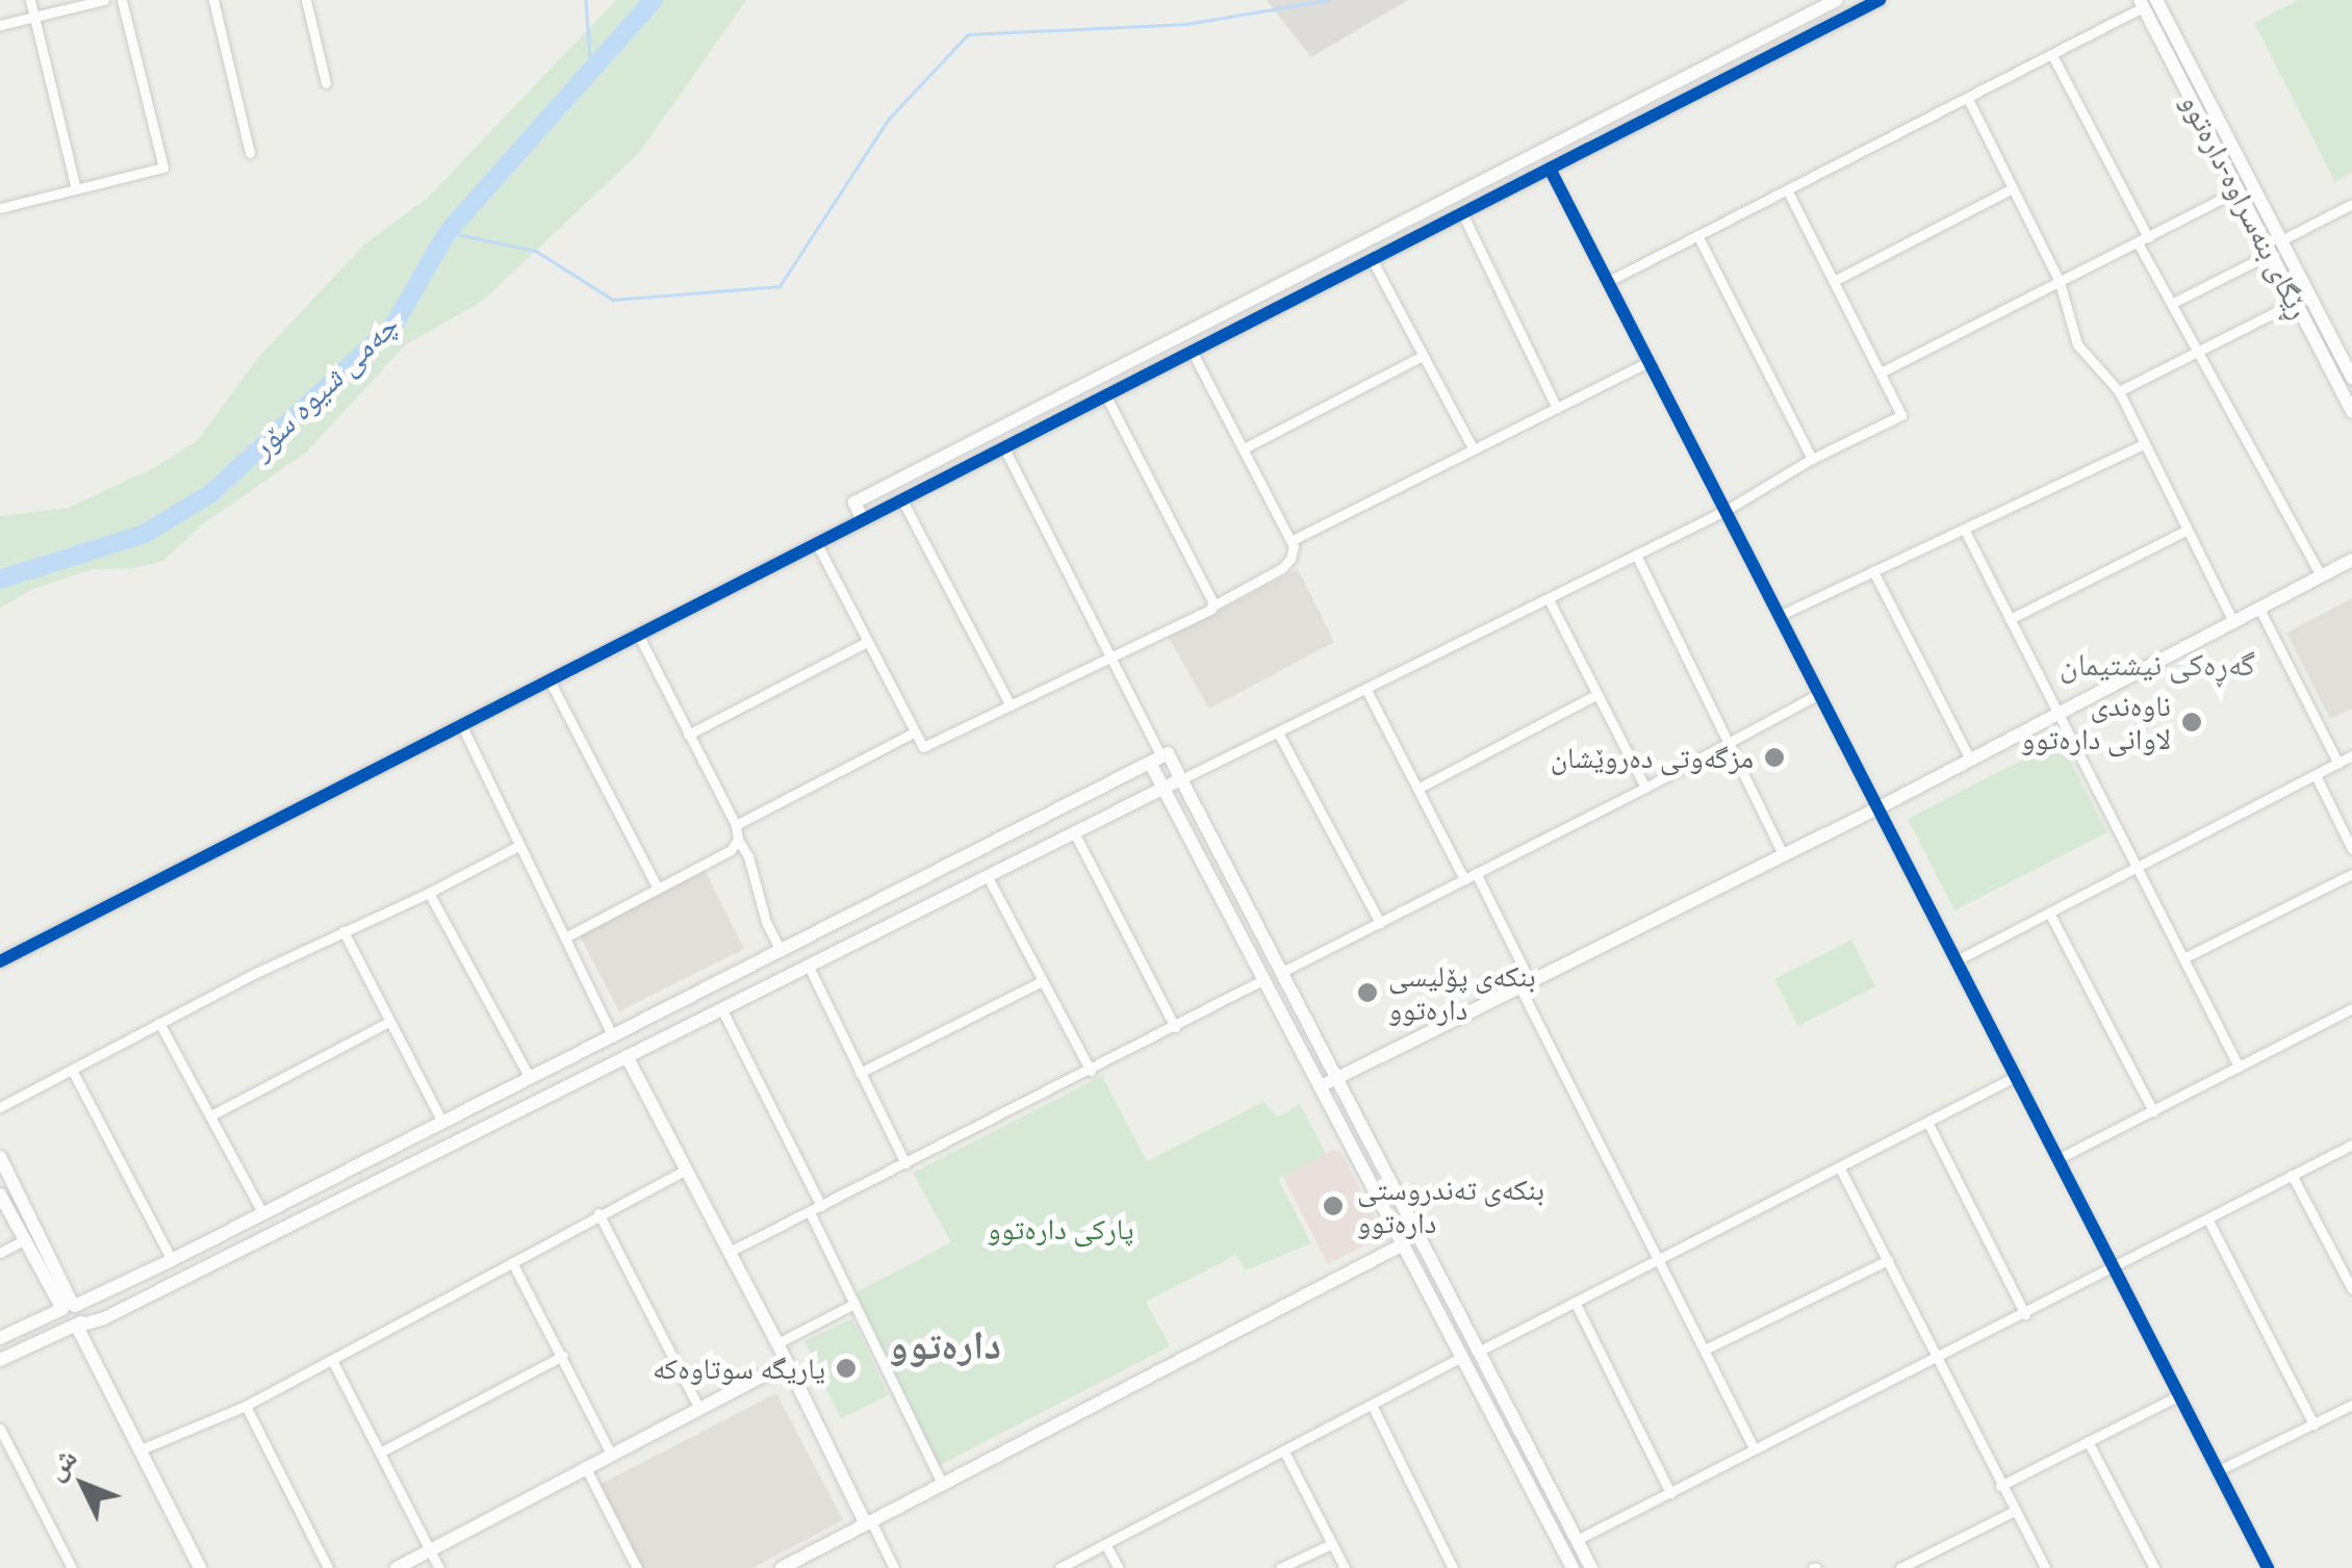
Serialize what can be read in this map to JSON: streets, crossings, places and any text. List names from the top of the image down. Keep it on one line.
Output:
{"streets":{"street":["ڕێگای بنەسراوە-دارەتوو"]},"districts":["گەڕەکی نیشتیمان","دارەتوو"],"water":["چەمی شیوە سۆر"],"parks":["پارکی دارەتوو"],"places":["ناوەندی لاوانی دارەتوو","مزگەوتی دەروێشان","بنکەی پۆلیسی دارەتوو","بنکەی تەندروستی دارەتوو","یاریگە سوتاوەکە"],"north":"top left"}
